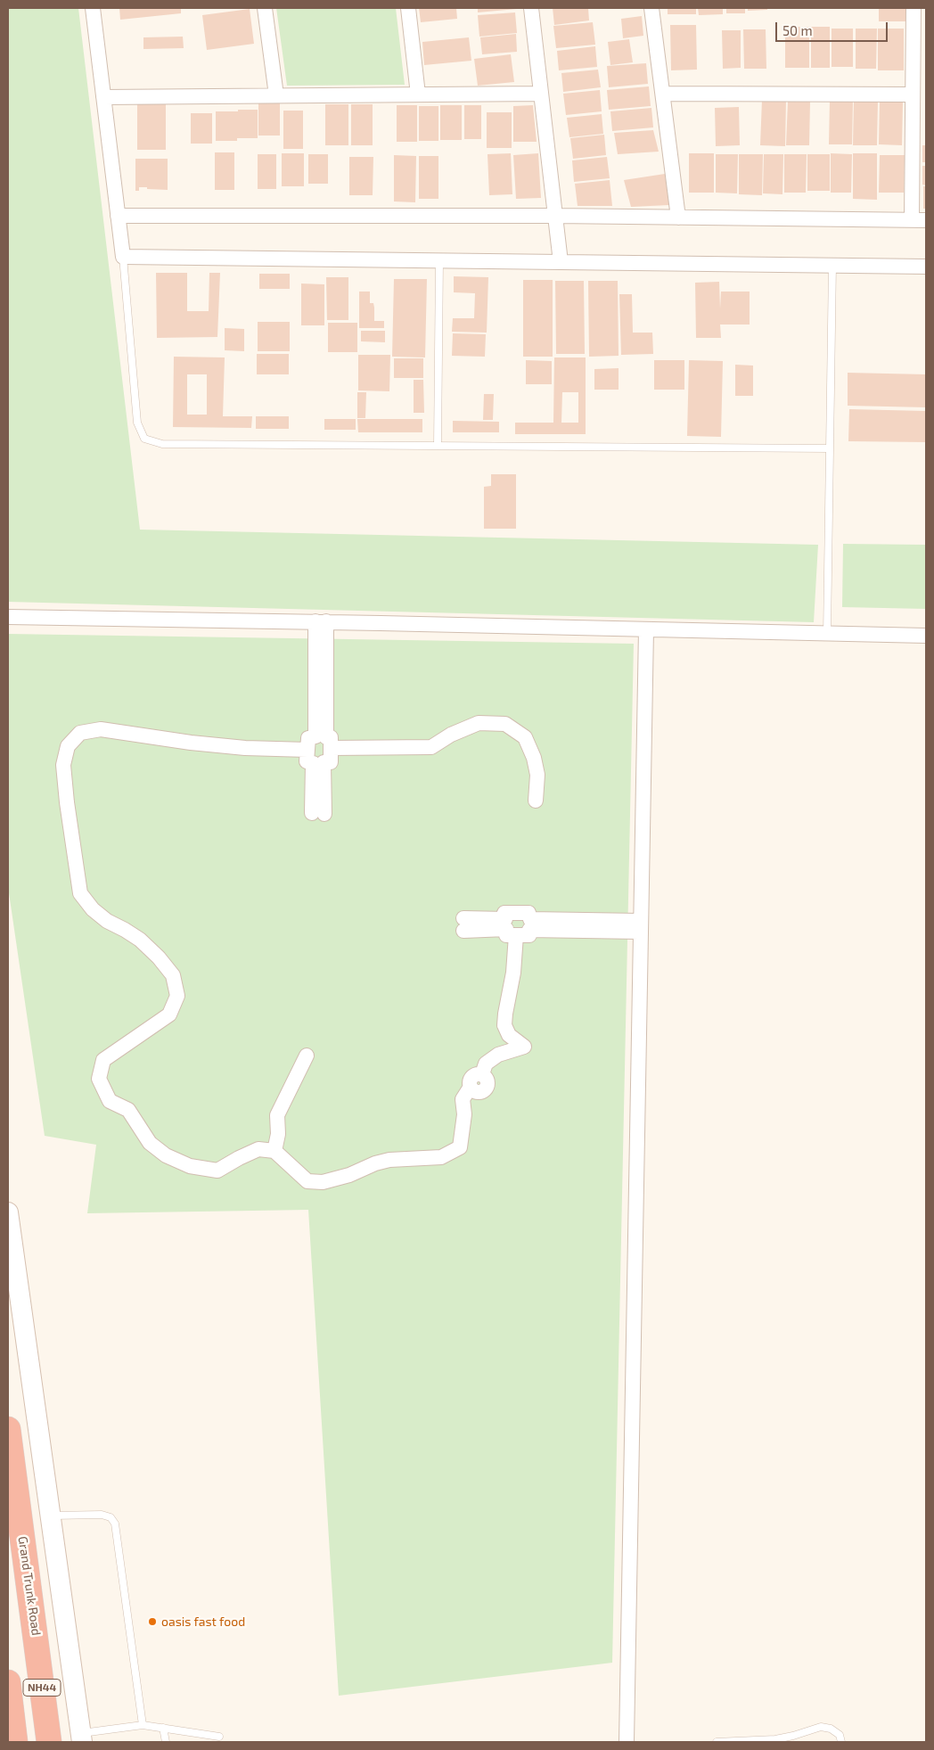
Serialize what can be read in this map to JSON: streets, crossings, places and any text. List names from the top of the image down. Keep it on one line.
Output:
{"streets":{"highway":["Grand Trunk Road","NH44"]},"places":["oasis fast food"],"scale_bar":"50 m"}
